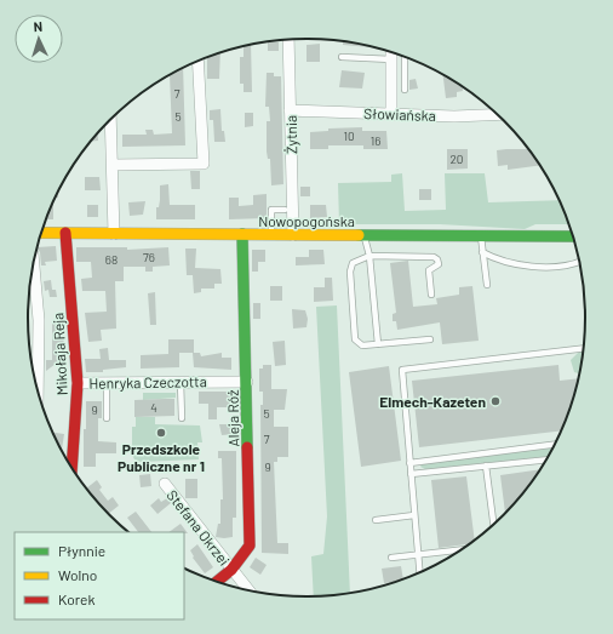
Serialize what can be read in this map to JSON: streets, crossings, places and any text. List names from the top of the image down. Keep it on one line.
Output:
{"streets":{"street":["Słowiańska","Żytnia","Nowopogońska","Mikołaja Reja","Henryka Czeczotta","Aleja Róż","Stefana Okrzei"]},"crossings":[["Słowiańska","Żytnia"],["Żytnia","Nowopogońska"],["Nowopogońska","Mikołaja Reja"],["Nowopogońska","Aleja Róż"],["Mikołaja Reja","Henryka Czeczotta"],["Henryka Czeczotta","Aleja Róż"],["Aleja Róż","Stefana Okrzei"]],"places":["Elmech-Kazeten","Przedszkole Publiczne nr 1"],"house_numbers":["7","5","10","16","20","76","68","4","9","5","7","9"],"legend":["Płynnie","Wolno","Korek"],"north":"top"}
